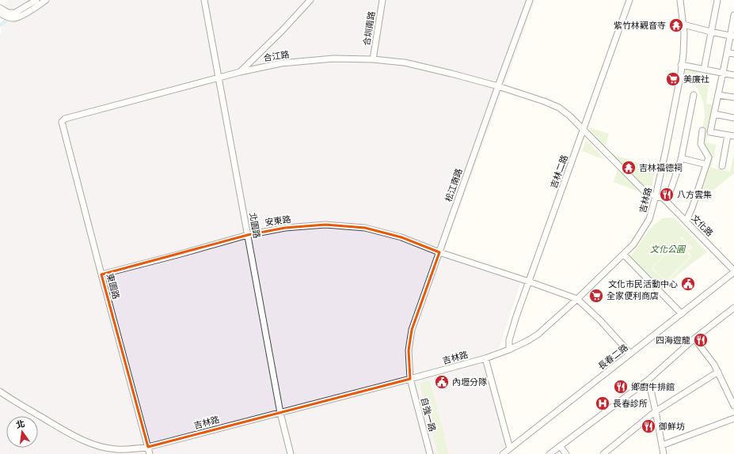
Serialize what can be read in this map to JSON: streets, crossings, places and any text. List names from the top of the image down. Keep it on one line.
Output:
{"streets":{"street":["合圳南路","合江路","吉林二路","松江南路","吉林路","安東路","北園路","文化路","東園路","長春二路","自強一路"]},"crossings":[["合圳南路","合江路"],["合江路","吉林二路"],["合江路","松江南路"],["合江路","北園路"],["合江路","文化路"],["合江路","東園路"],["吉林二路","吉林路"],["吉林二路","安東路"],["吉林二路","文化路"],["松江南路","吉林路"],["松江南路","安東路"],["松江南路","自強一路"],["吉林路","安東路"],["吉林路","北園路"],["吉林路","文化路"],["吉林路","東園路"],["吉林路","自強一路"],["安東路","北園路"],["安東路","東園路"],["文化路","長春二路"]],"parks":["文化公園"],"places":{"temple":["紫竹林觀音寺","吉林福德祠"],"supermarket":["美廉社","全家便利商店"],"restaurant":["八方雲集","四海遊龍","鄉廚牛排館","御鮮坊"],"public building":["文化市民活動中心","內壢分隊"],"hospital":["長春診所"]},"north":"top"}
